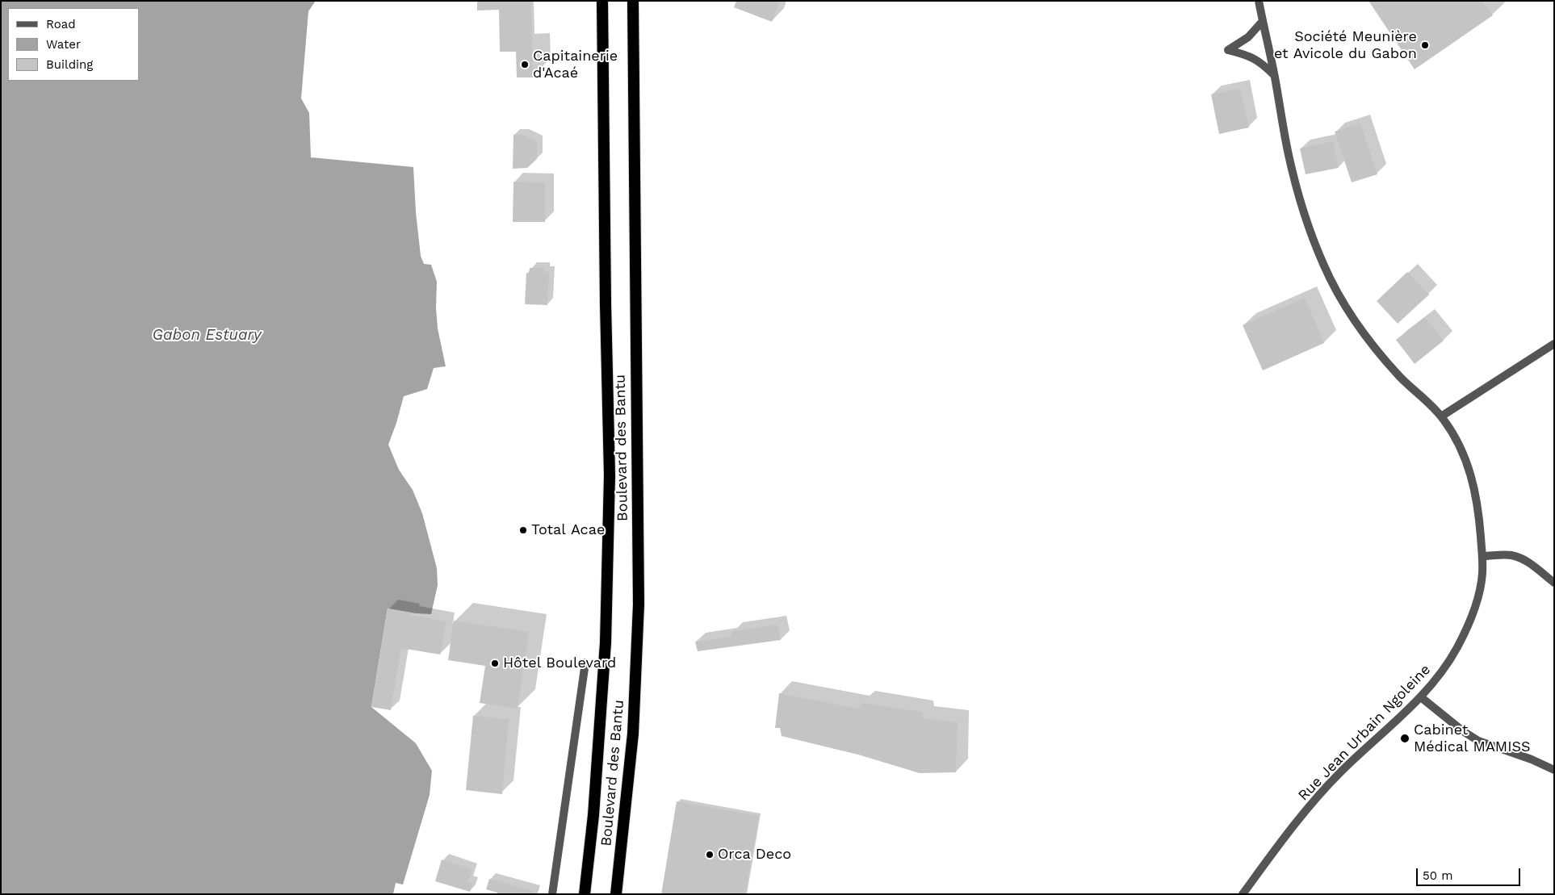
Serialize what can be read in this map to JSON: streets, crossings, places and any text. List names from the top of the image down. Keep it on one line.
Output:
{"streets":{"highway":["Boulevard des Bantu"],"street":["Rue Jean Urbain Ngoleine"]},"water":["Gabon Estuary"],"places":["Société Meunière et Avicole du Gabon","Capitainerie d'Acaé","Total Acae","Hôtel Boulevard","Cabinet Médical MAMISS","Orca Deco"],"legend":["Road","Water","Building"],"scale_bar":"50 m"}
